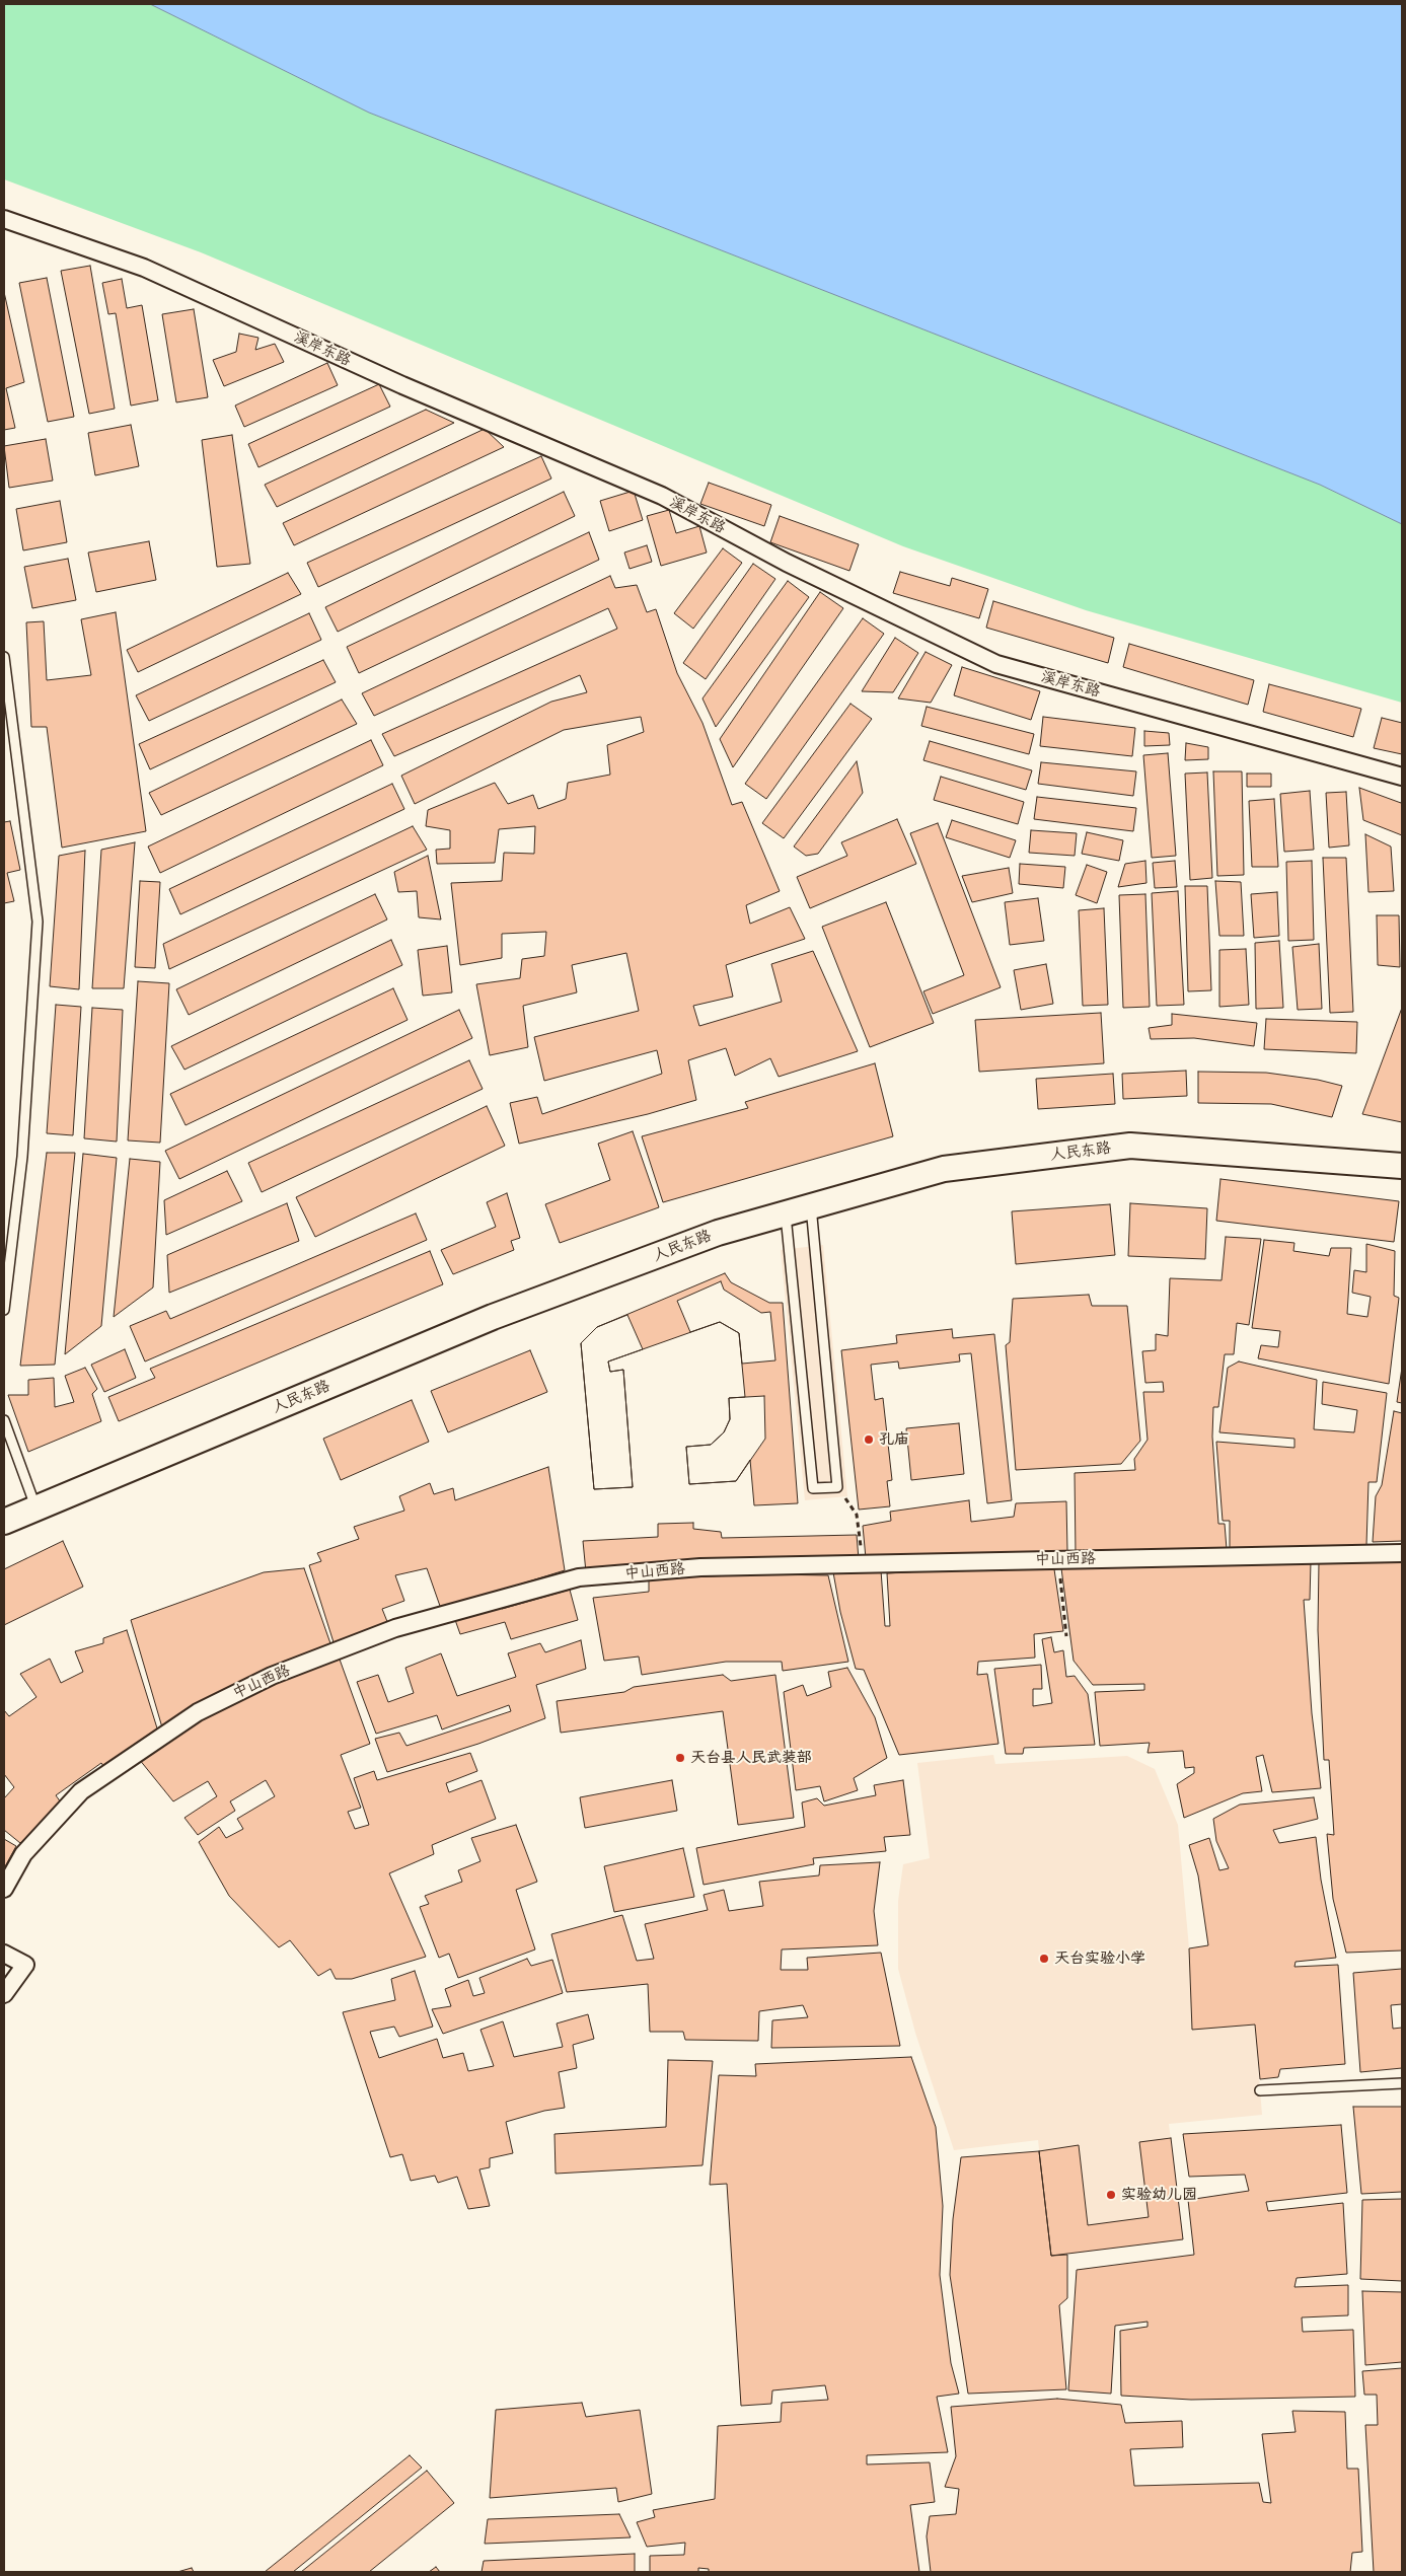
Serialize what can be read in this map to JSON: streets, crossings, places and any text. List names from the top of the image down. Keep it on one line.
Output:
{"streets":{"main road":["人民东路"],"street":["溪岸东路","中山西路"]},"places":["孔庙","天台县人民武装部","天台实验小学","实验幼儿园"]}
